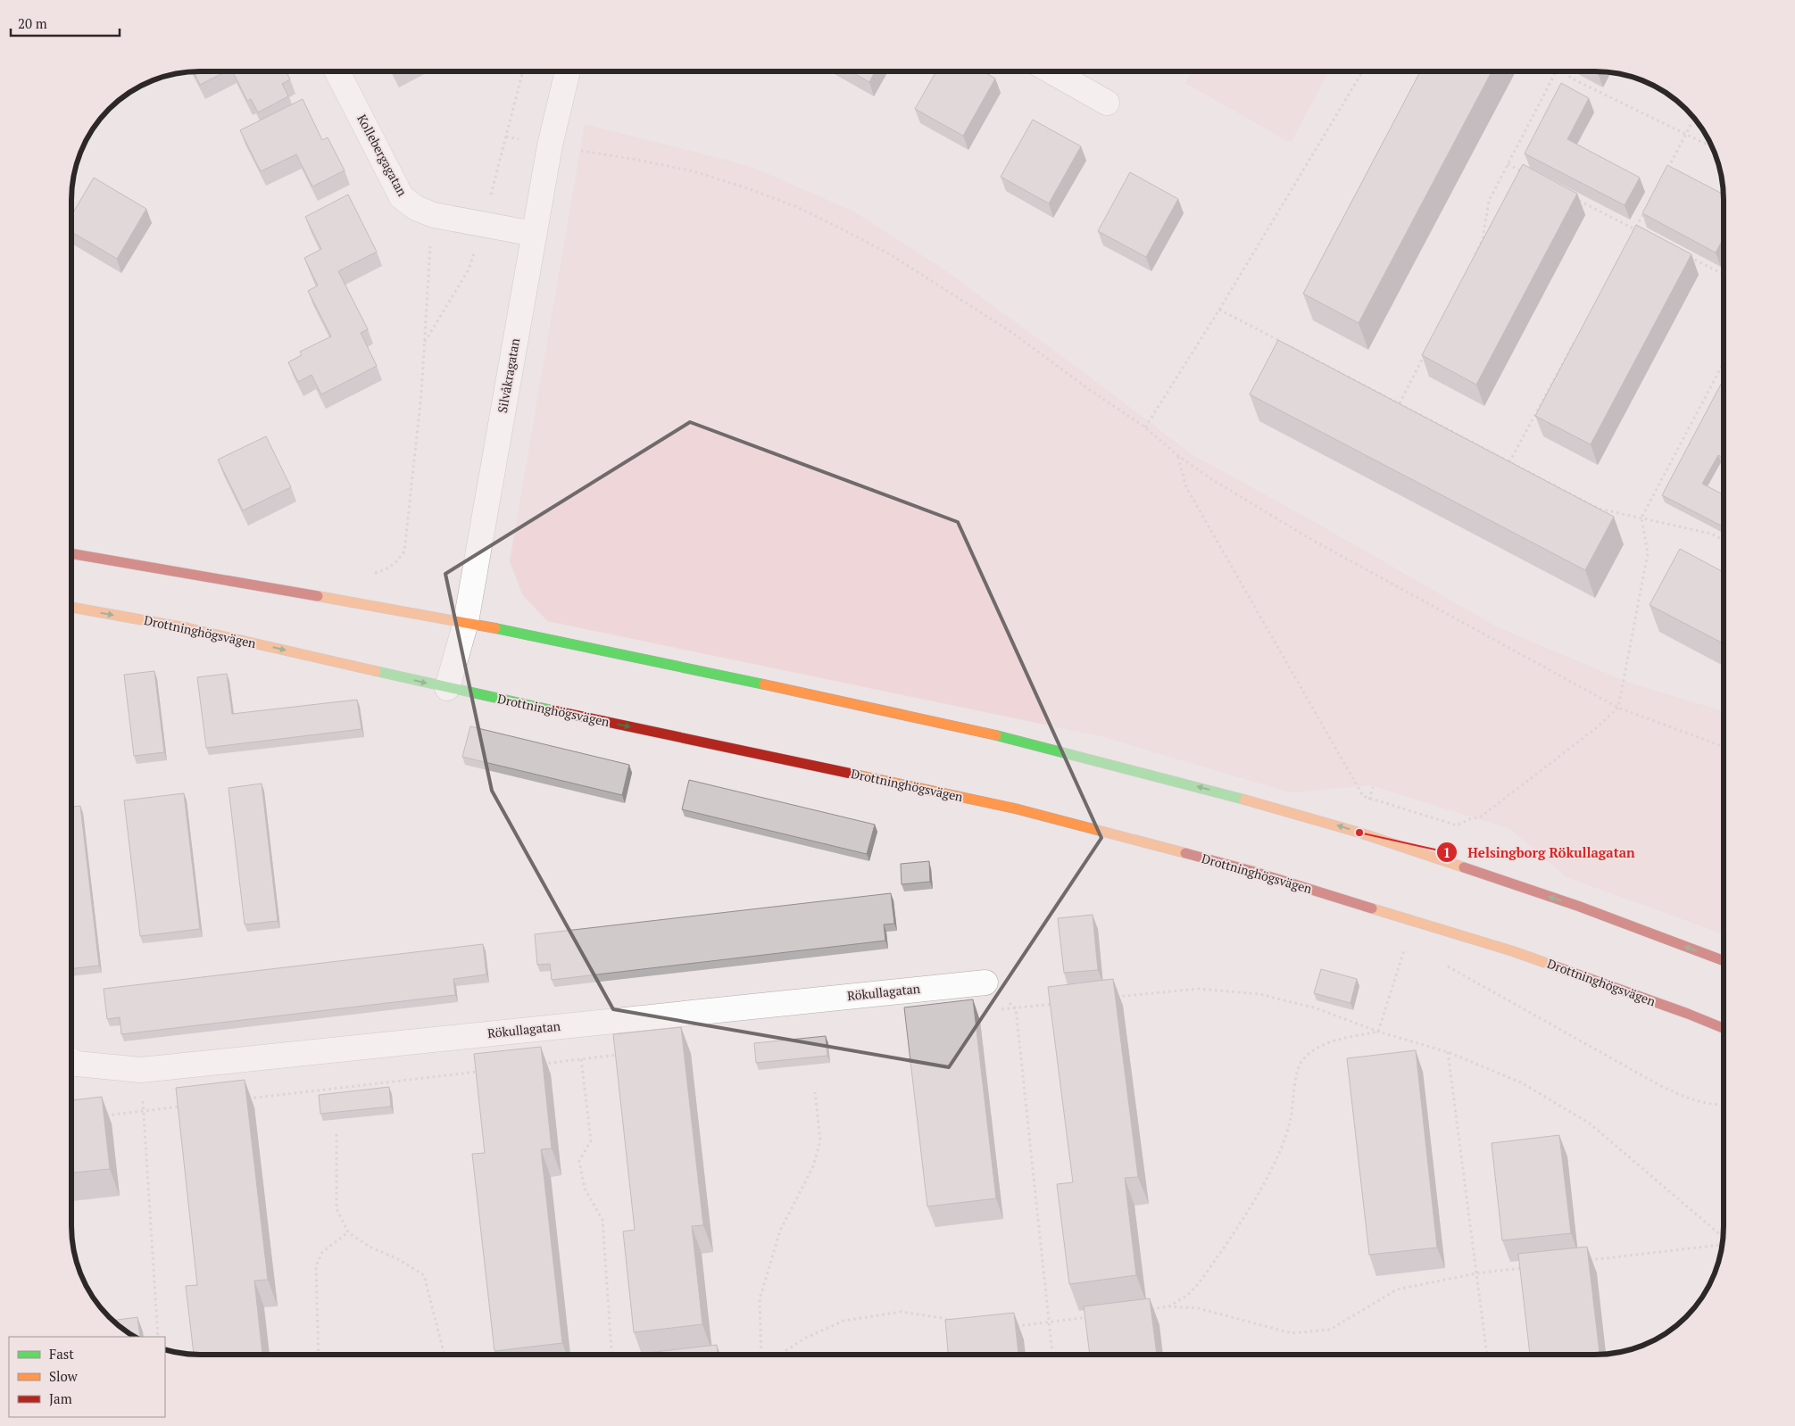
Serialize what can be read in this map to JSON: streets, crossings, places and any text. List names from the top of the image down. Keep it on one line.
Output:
{"streets":{"street":["Kollebergagatan","Silvåkragatan","Drottninghögsvägen","Rökullagatan"]},"crossings":[["Kollebergagatan","Silvåkragatan"],["Silvåkragatan","Drottninghögsvägen"]],"places":["Helsingborg Rökullagatan"],"legend":["Fast","Slow","Jam"],"scale_bar":"20 m"}
